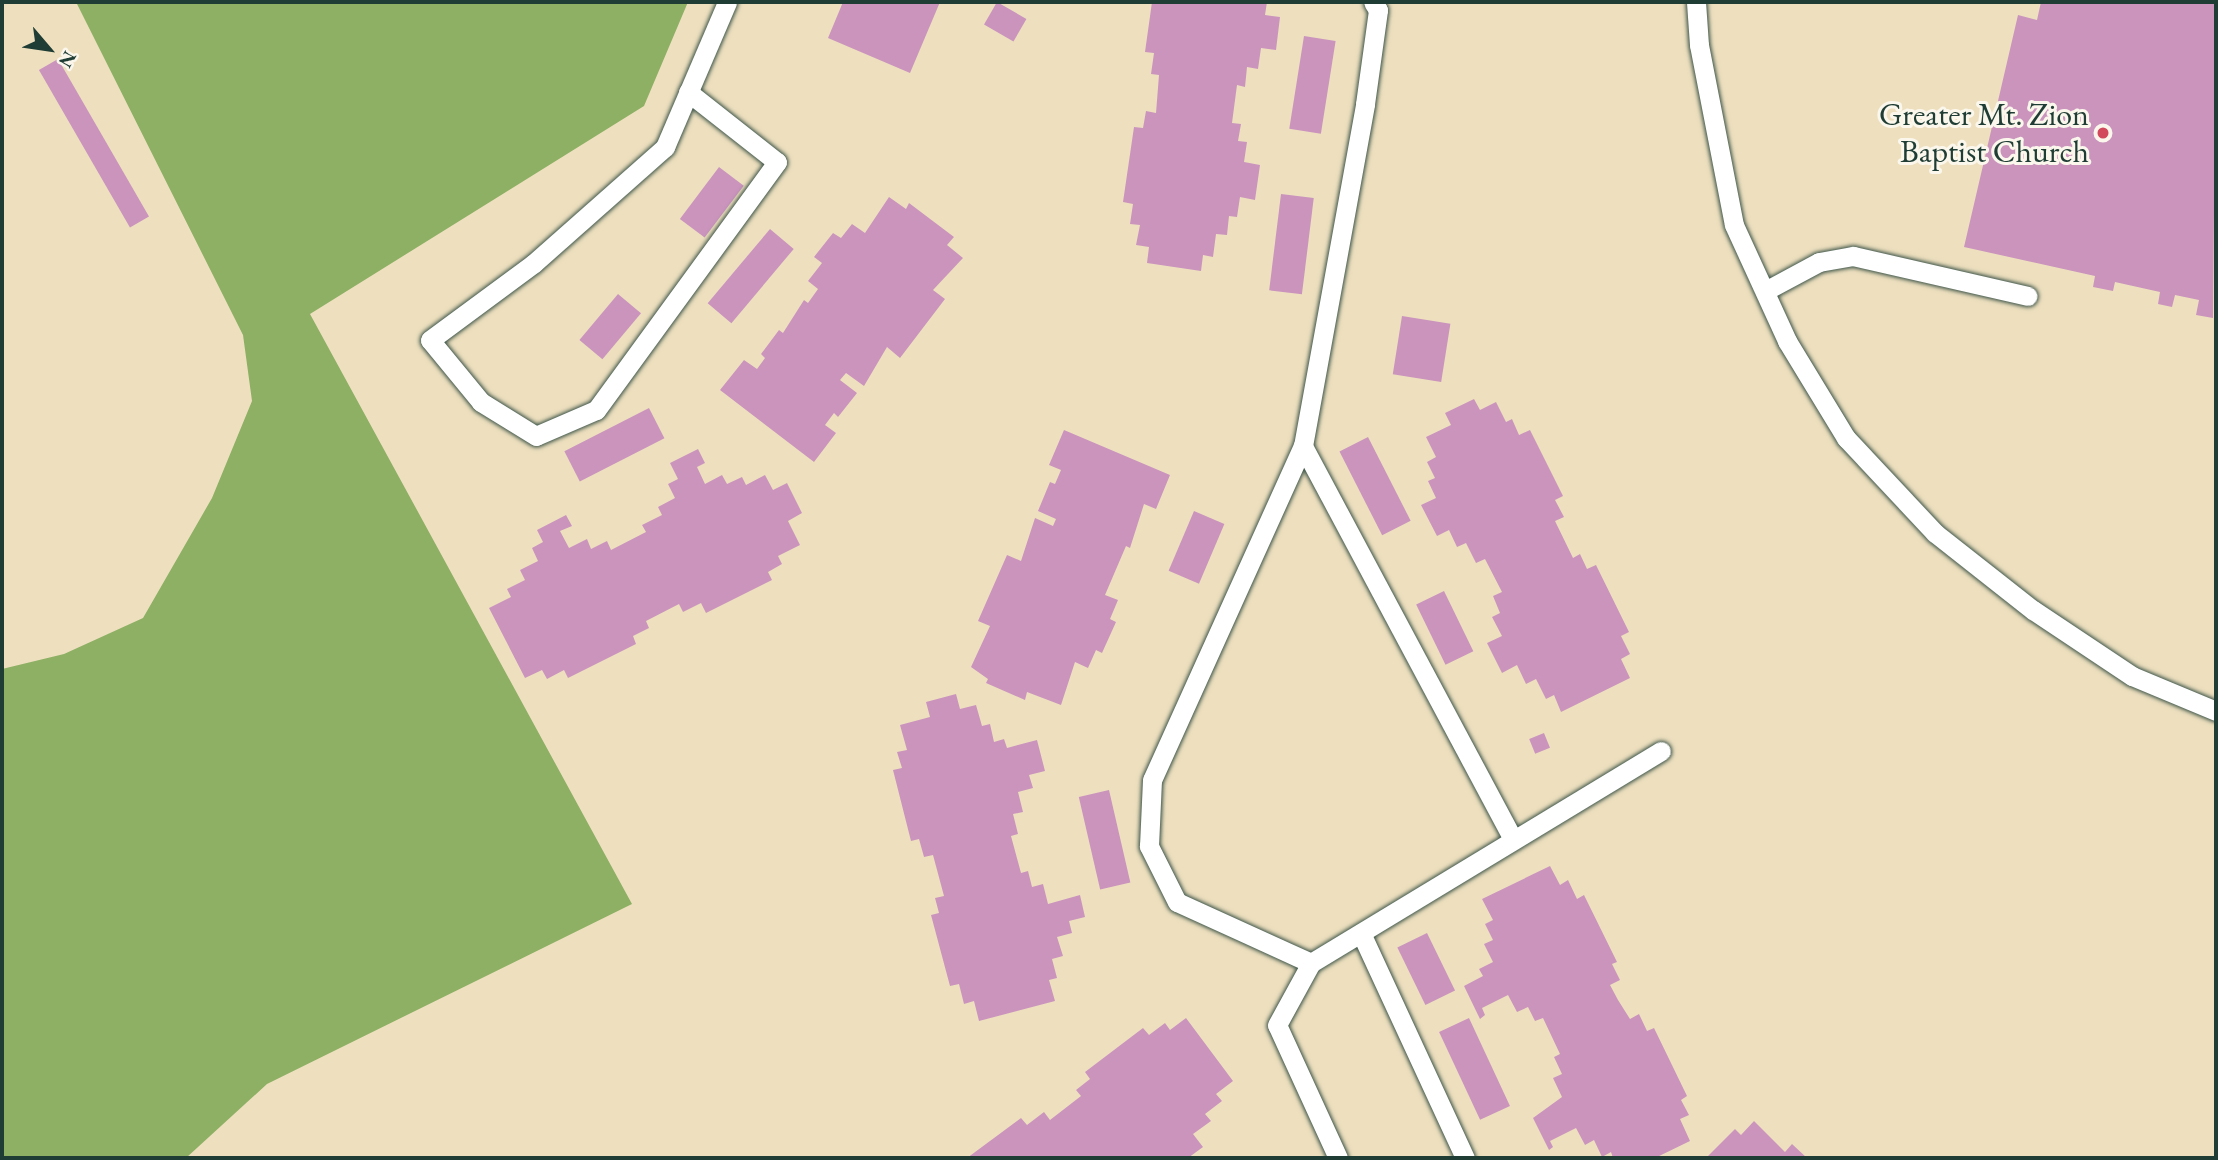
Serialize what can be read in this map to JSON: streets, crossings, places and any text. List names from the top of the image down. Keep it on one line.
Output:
{"places":["Greater Mt. Zion Baptist Church"],"north":"bottom right"}
